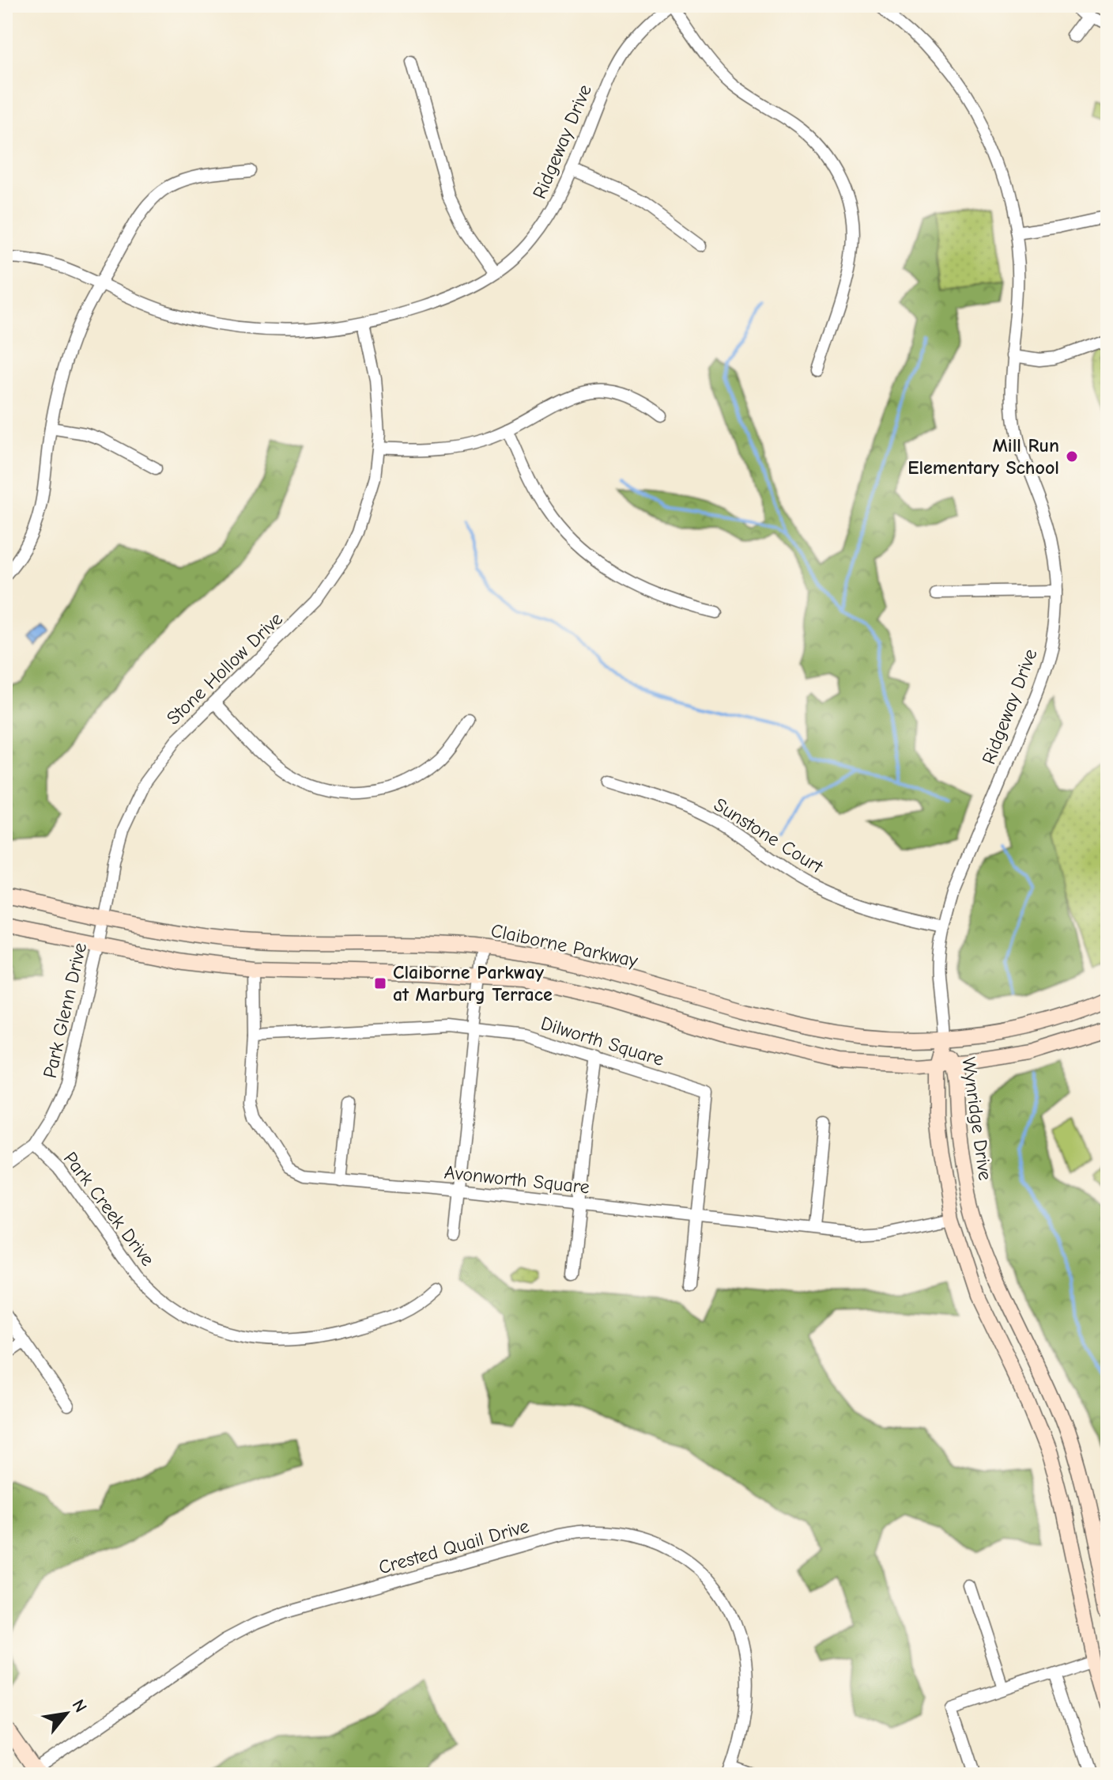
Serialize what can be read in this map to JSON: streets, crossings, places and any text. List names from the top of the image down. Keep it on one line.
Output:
{"streets":{"main road":["Claiborne Parkway","Wynridge Drive"],"street":["Ridgeway Drive","Stone Hollow Drive","Sunstone Court","Park Glenn Drive","Dilworth Square","Avonworth Square","Park Creek Drive","Crested Quail Drive"]},"crossings":[["Ridgeway Drive","Stone Hollow Drive"],["Ridgeway Drive","Sunstone Court"],["Ridgeway Drive","Claiborne Parkway"],["Ridgeway Drive","Wynridge Drive"],["Stone Hollow Drive","Claiborne Parkway"],["Stone Hollow Drive","Park Glenn Drive"],["Claiborne Parkway","Park Glenn Drive"],["Claiborne Parkway","Wynridge Drive"],["Park Glenn Drive","Park Creek Drive"],["Dilworth Square","Avonworth Square"],["Wynridge Drive","Avonworth Square"]],"places":{"other":["Mill Run Elementary School"],"transit":["Claiborne Parkway at Marburg Terrace"]},"north":"top right"}
